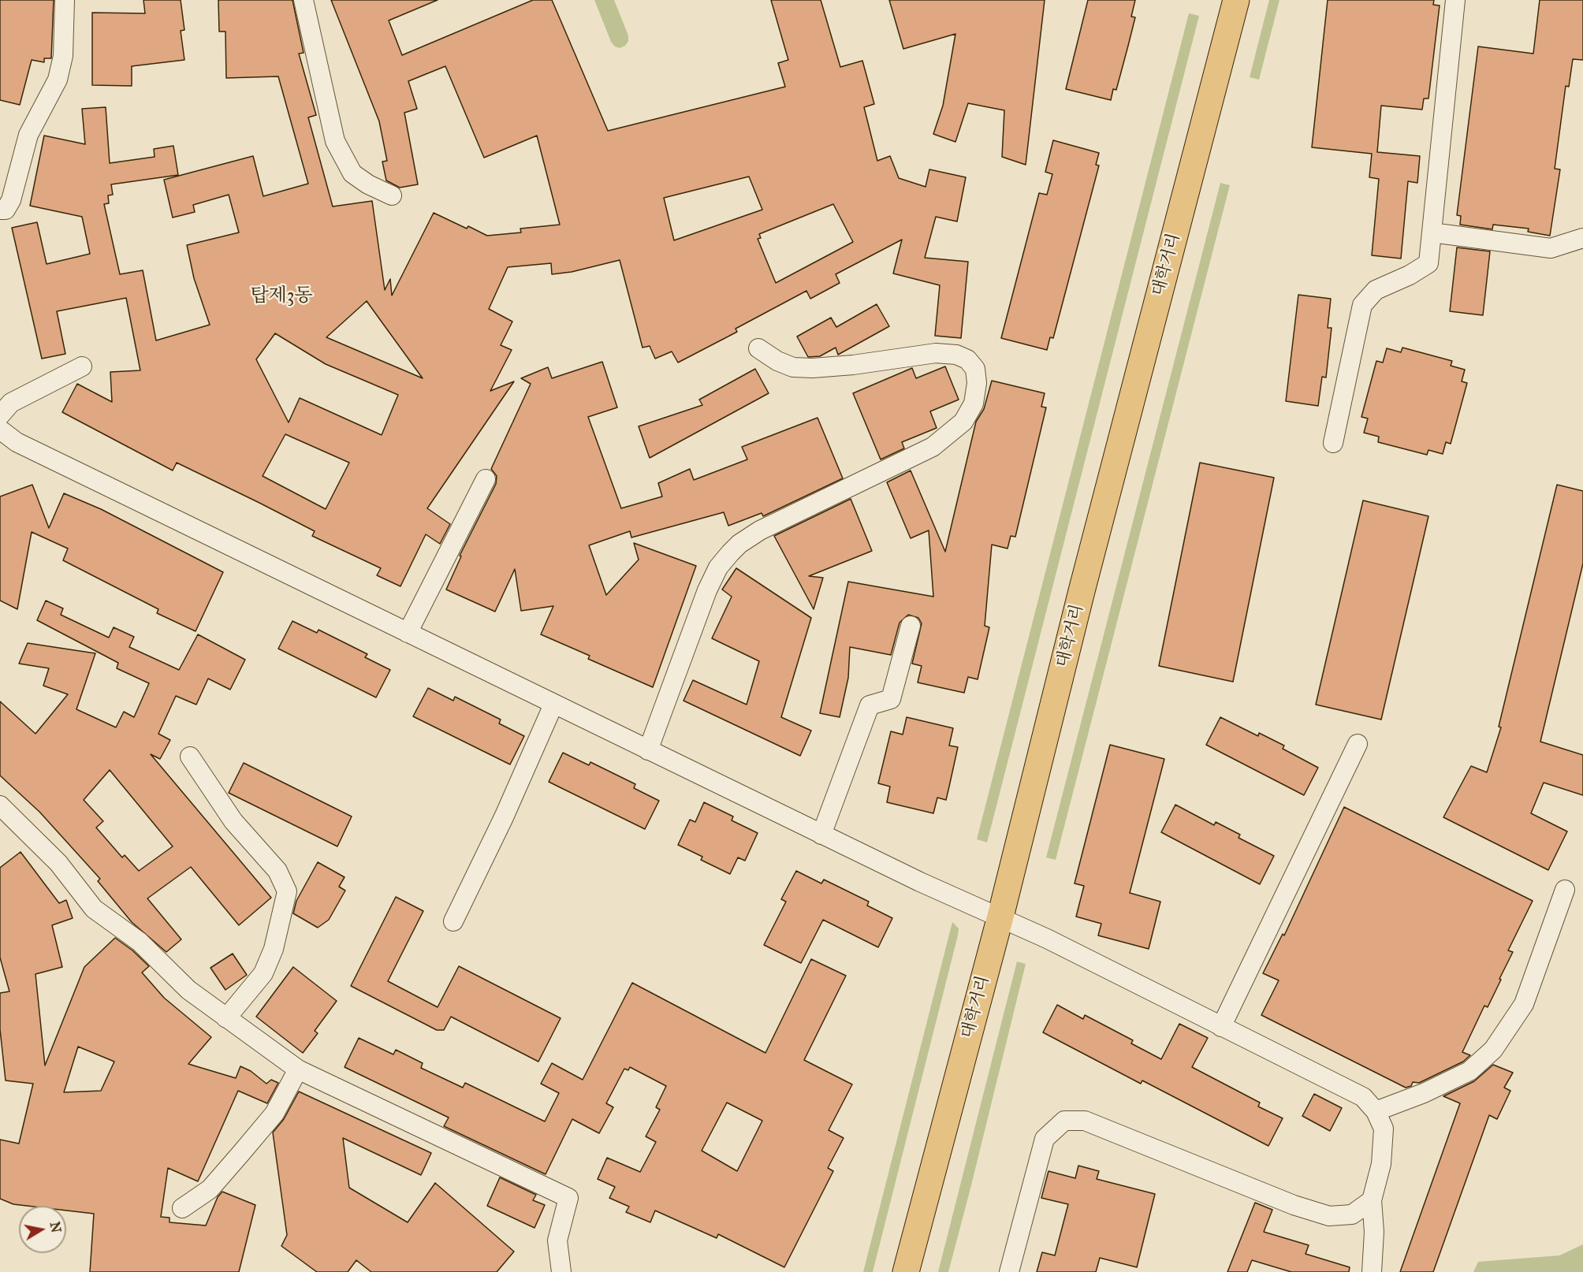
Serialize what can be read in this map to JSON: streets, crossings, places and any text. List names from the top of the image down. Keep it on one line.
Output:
{"streets":{"main road":["대학거리"]},"districts":["탑제3동"],"north":"right"}
